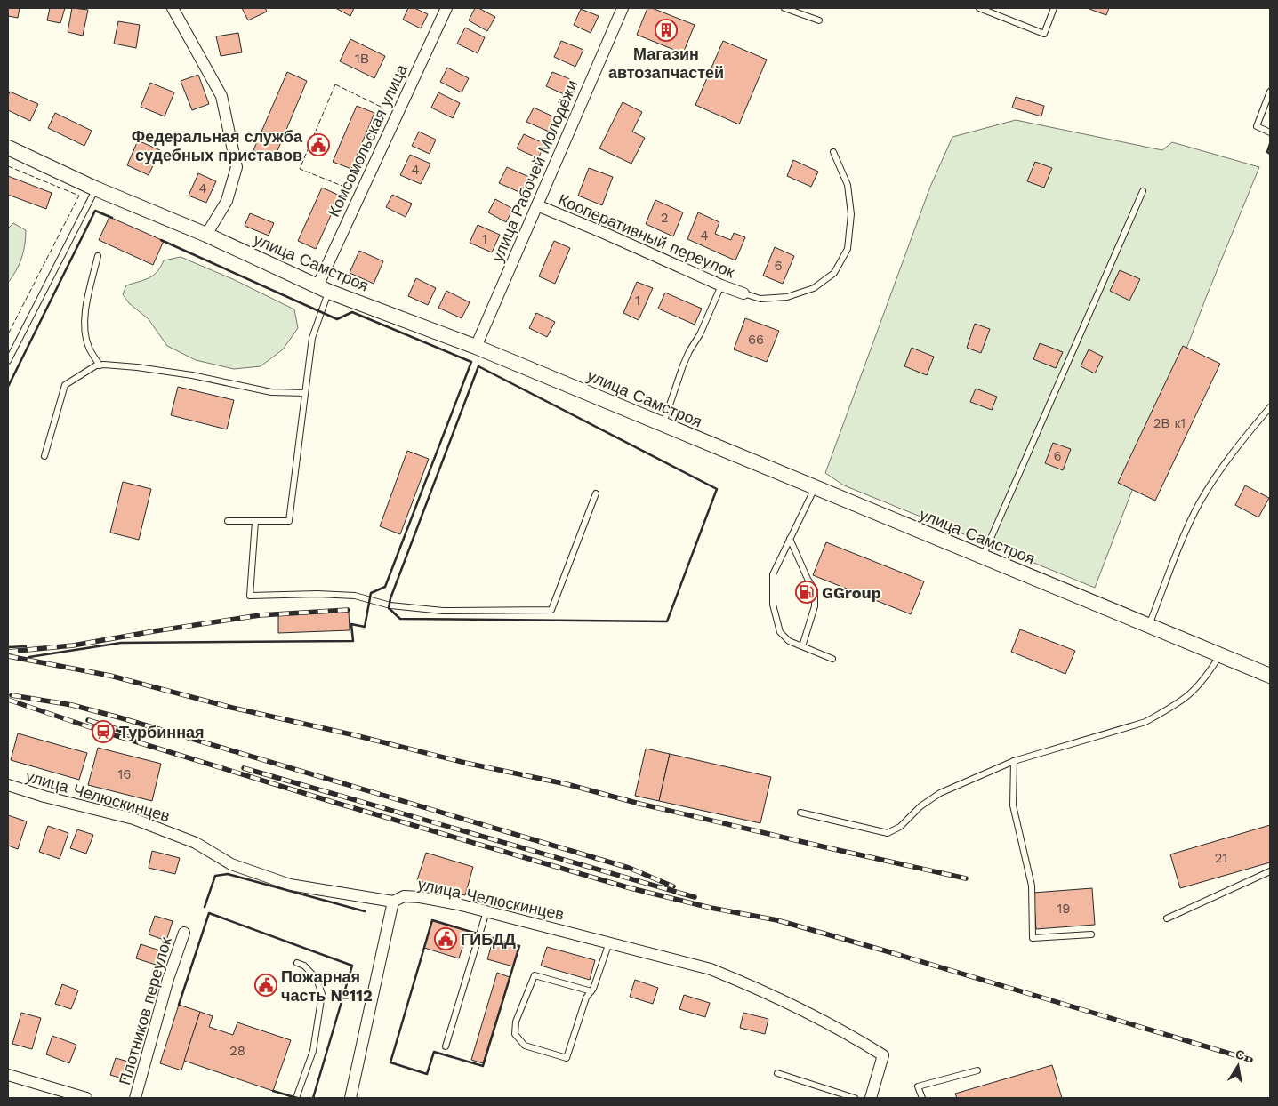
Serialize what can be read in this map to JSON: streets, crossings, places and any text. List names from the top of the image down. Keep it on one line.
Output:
{"streets":{"street":["Комсомольская улица","улица Рабочей Молодёжи","Кооперативный переулок","улица Самстроя","улица Челюскинцев","Плотников переулок"]},"crossings":[["Комсомольская улица","улица Самстроя"],["улица Рабочей Молодёжи","Кооперативный переулок"],["улица Рабочей Молодёжи","улица Самстроя"]],"places":{"building":["Магазин автозапчастей"],"public building":["Федеральная служба судебных приставов","ГИБДД","Пожарная часть №112"],"fuel station":["GGroup"],"station":["Турбинная"]},"house_numbers":["1В","4","4","2","4","1","6","1","66","2В к1","6","16","21","19","28"],"north":"top"}
